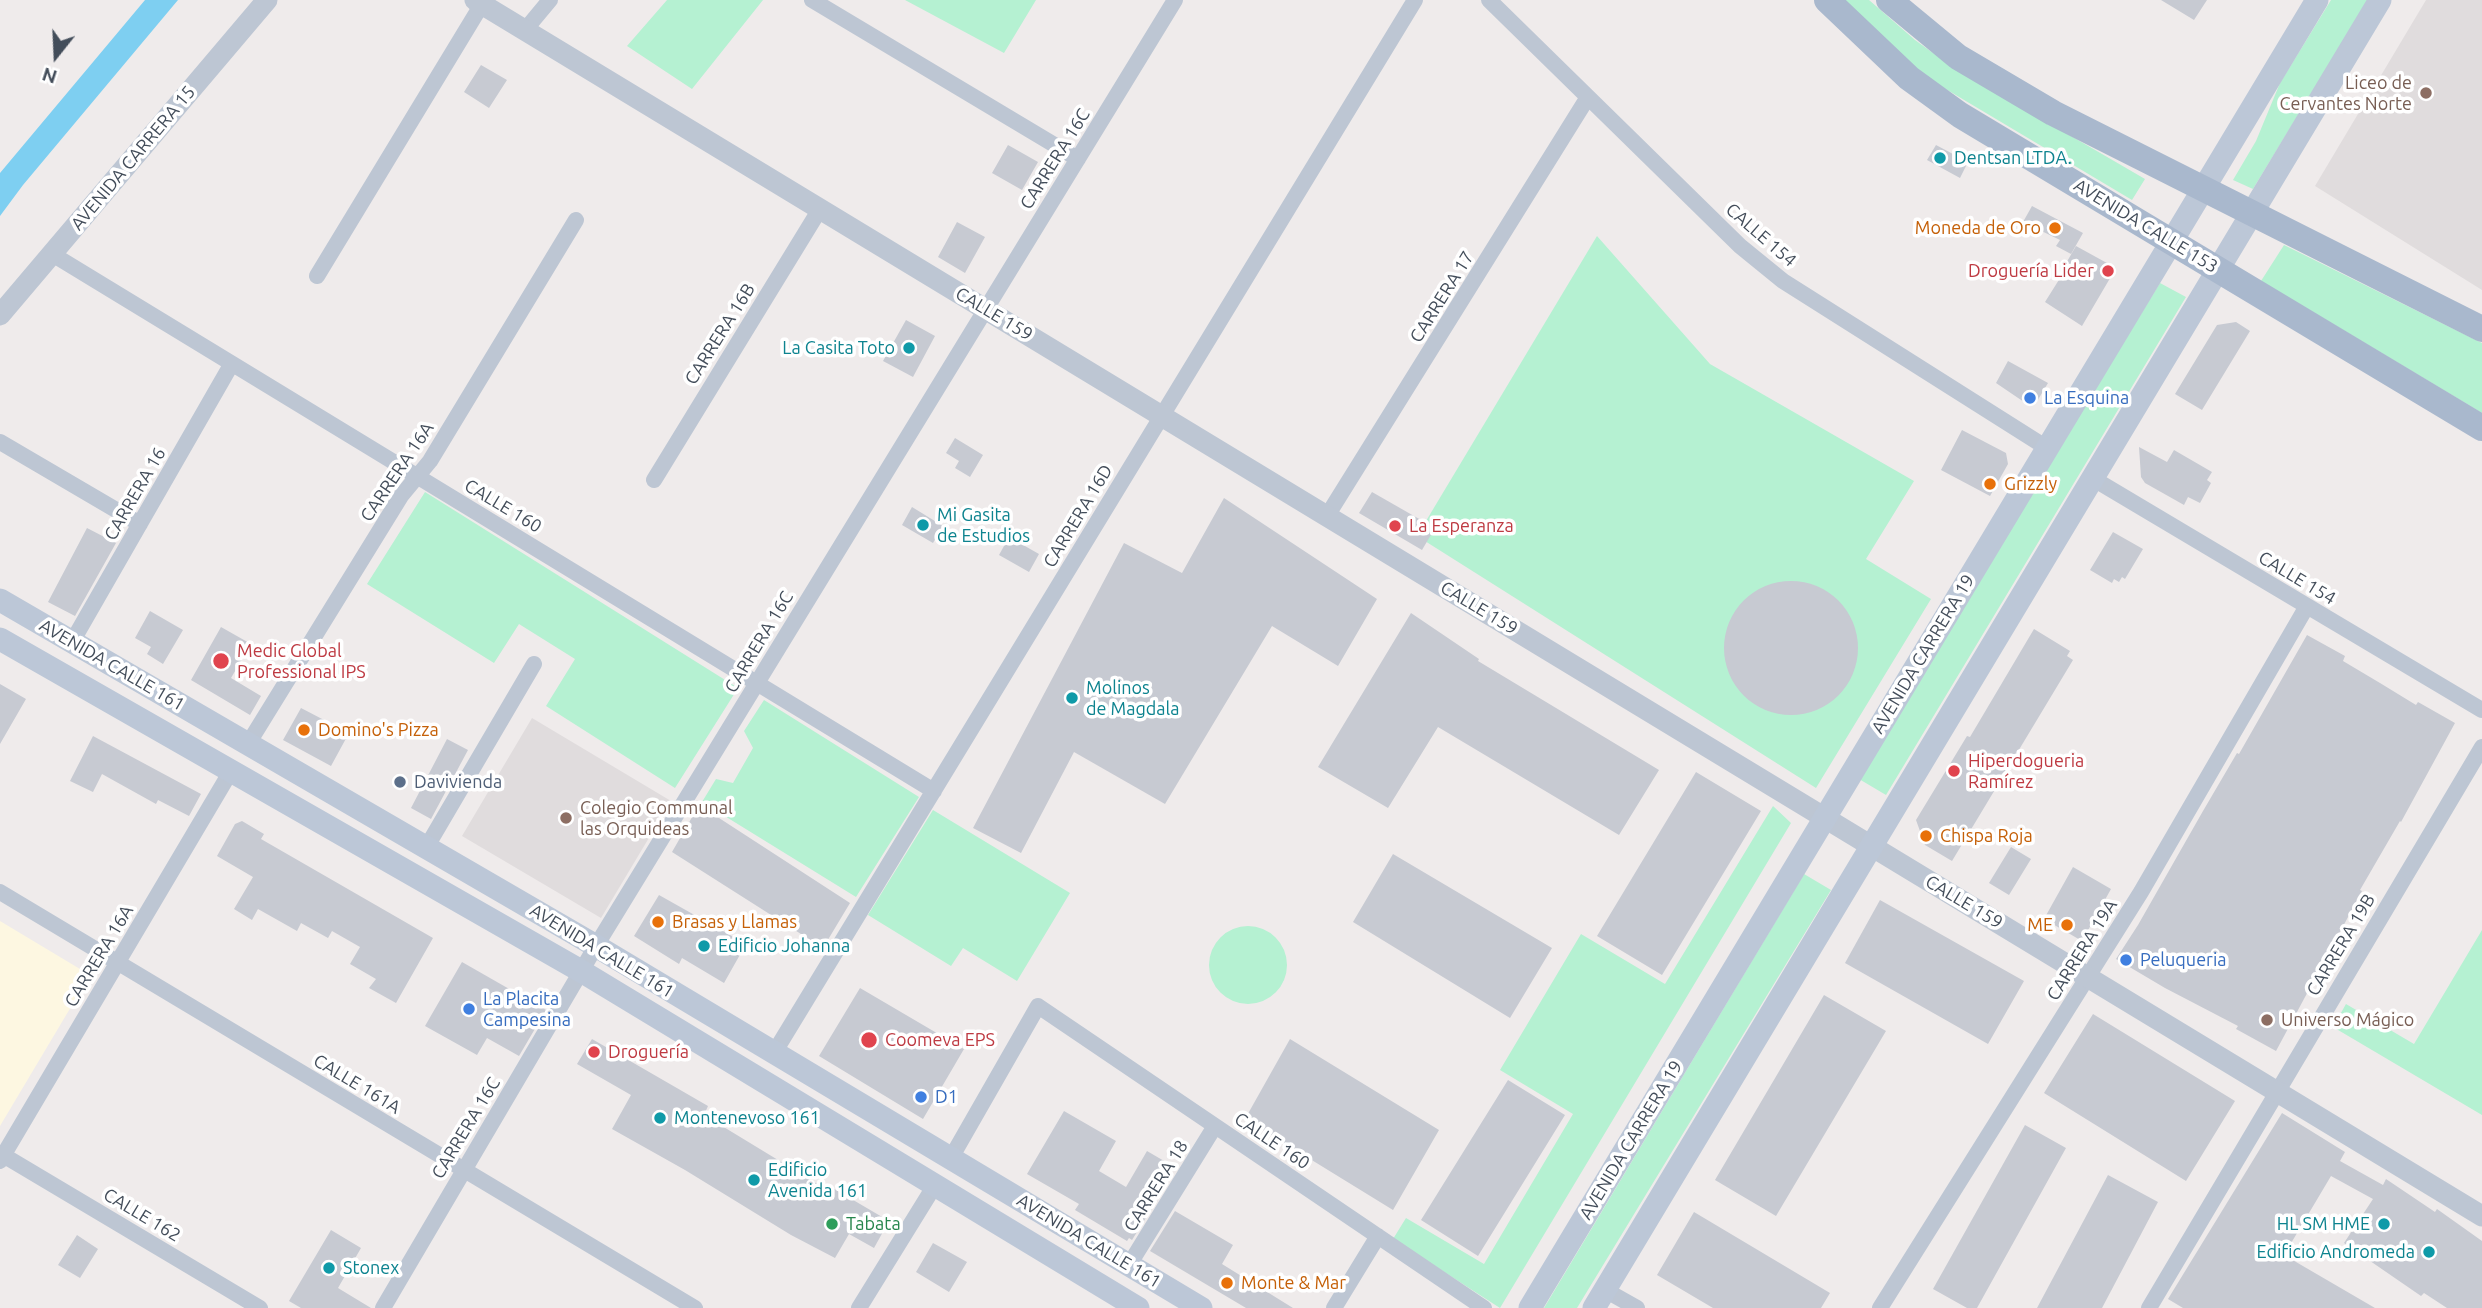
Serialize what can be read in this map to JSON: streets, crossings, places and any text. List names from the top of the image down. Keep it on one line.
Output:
{"streets":{"main road":["AVENIDA CALLE 153","AVENIDA CARRERA 19","AVENIDA CALLE 161"],"street":["AVENIDA CARRERA 15","CARRERA 16C","CALLE 154","CARRERA 17","CALLE 159","CARRERA 16B","CARRERA 16A","CARRERA 16","CALLE 160","CARRERA 16D","CARRERA 19B","CARRERA 19A","CALLE 161A","CARRERA 18","CALLE 162"]},"crossings":[["AVENIDA CARRERA 15","CALLE 160"],["CARRERA 16C","CALLE 159"],["CARRERA 16C","CALLE 160"],["CARRERA 16C","AVENIDA CALLE 161"],["CARRERA 16C","CALLE 161A"],["AVENIDA CALLE 153","AVENIDA CARRERA 19"],["CALLE 154","CARRERA 17"],["CALLE 154","AVENIDA CARRERA 19"],["CALLE 154","CARRERA 19A"],["CARRERA 17","CALLE 159"],["CALLE 159","CARRERA 16B"],["CALLE 159","CARRERA 16D"],["CALLE 159","AVENIDA CARRERA 19"],["CALLE 159","CARRERA 19B"],["CALLE 159","CARRERA 19A"],["CARRERA 16A","CALLE 160"],["CARRERA 16A","AVENIDA CALLE 161"],["CARRERA 16A","CALLE 161A"],["CARRERA 16A","CALLE 162"],["CARRERA 16","CALLE 160"],["CARRERA 16","AVENIDA CALLE 161"],["CALLE 160","CARRERA 16D"],["CALLE 160","AVENIDA CALLE 161"],["CALLE 160","CARRERA 18"],["CARRERA 16D","AVENIDA CALLE 161"],["AVENIDA CALLE 161","CARRERA 18"]],"places":["Liceo de Cervantes Norte","Dentsan LTDA.","Moneda de Oro","Droguería Lider","La Casita Toto","La Esquina","Grizzly","Mi Gasita de Estudios","La Esperanza","Medic Global Professional IPS","Molinos de Magdala","Domino's Pizza","Hiperdogueria Ramírez","Davivienda","Colegio Communal las Orquideas","Chispa Roja","Brasas y Llamas","ME","Edificio Johanna","Peluqueria","La Placita Campesina","Universo Mágico","Coomeva EPS","Droguería","D1","Montenevoso 161","Edificio Avenida 161","Tabata","HL SM HME","Edificio Andromeda","Stonex","Monte & Mar"],"north":"bottom"}
